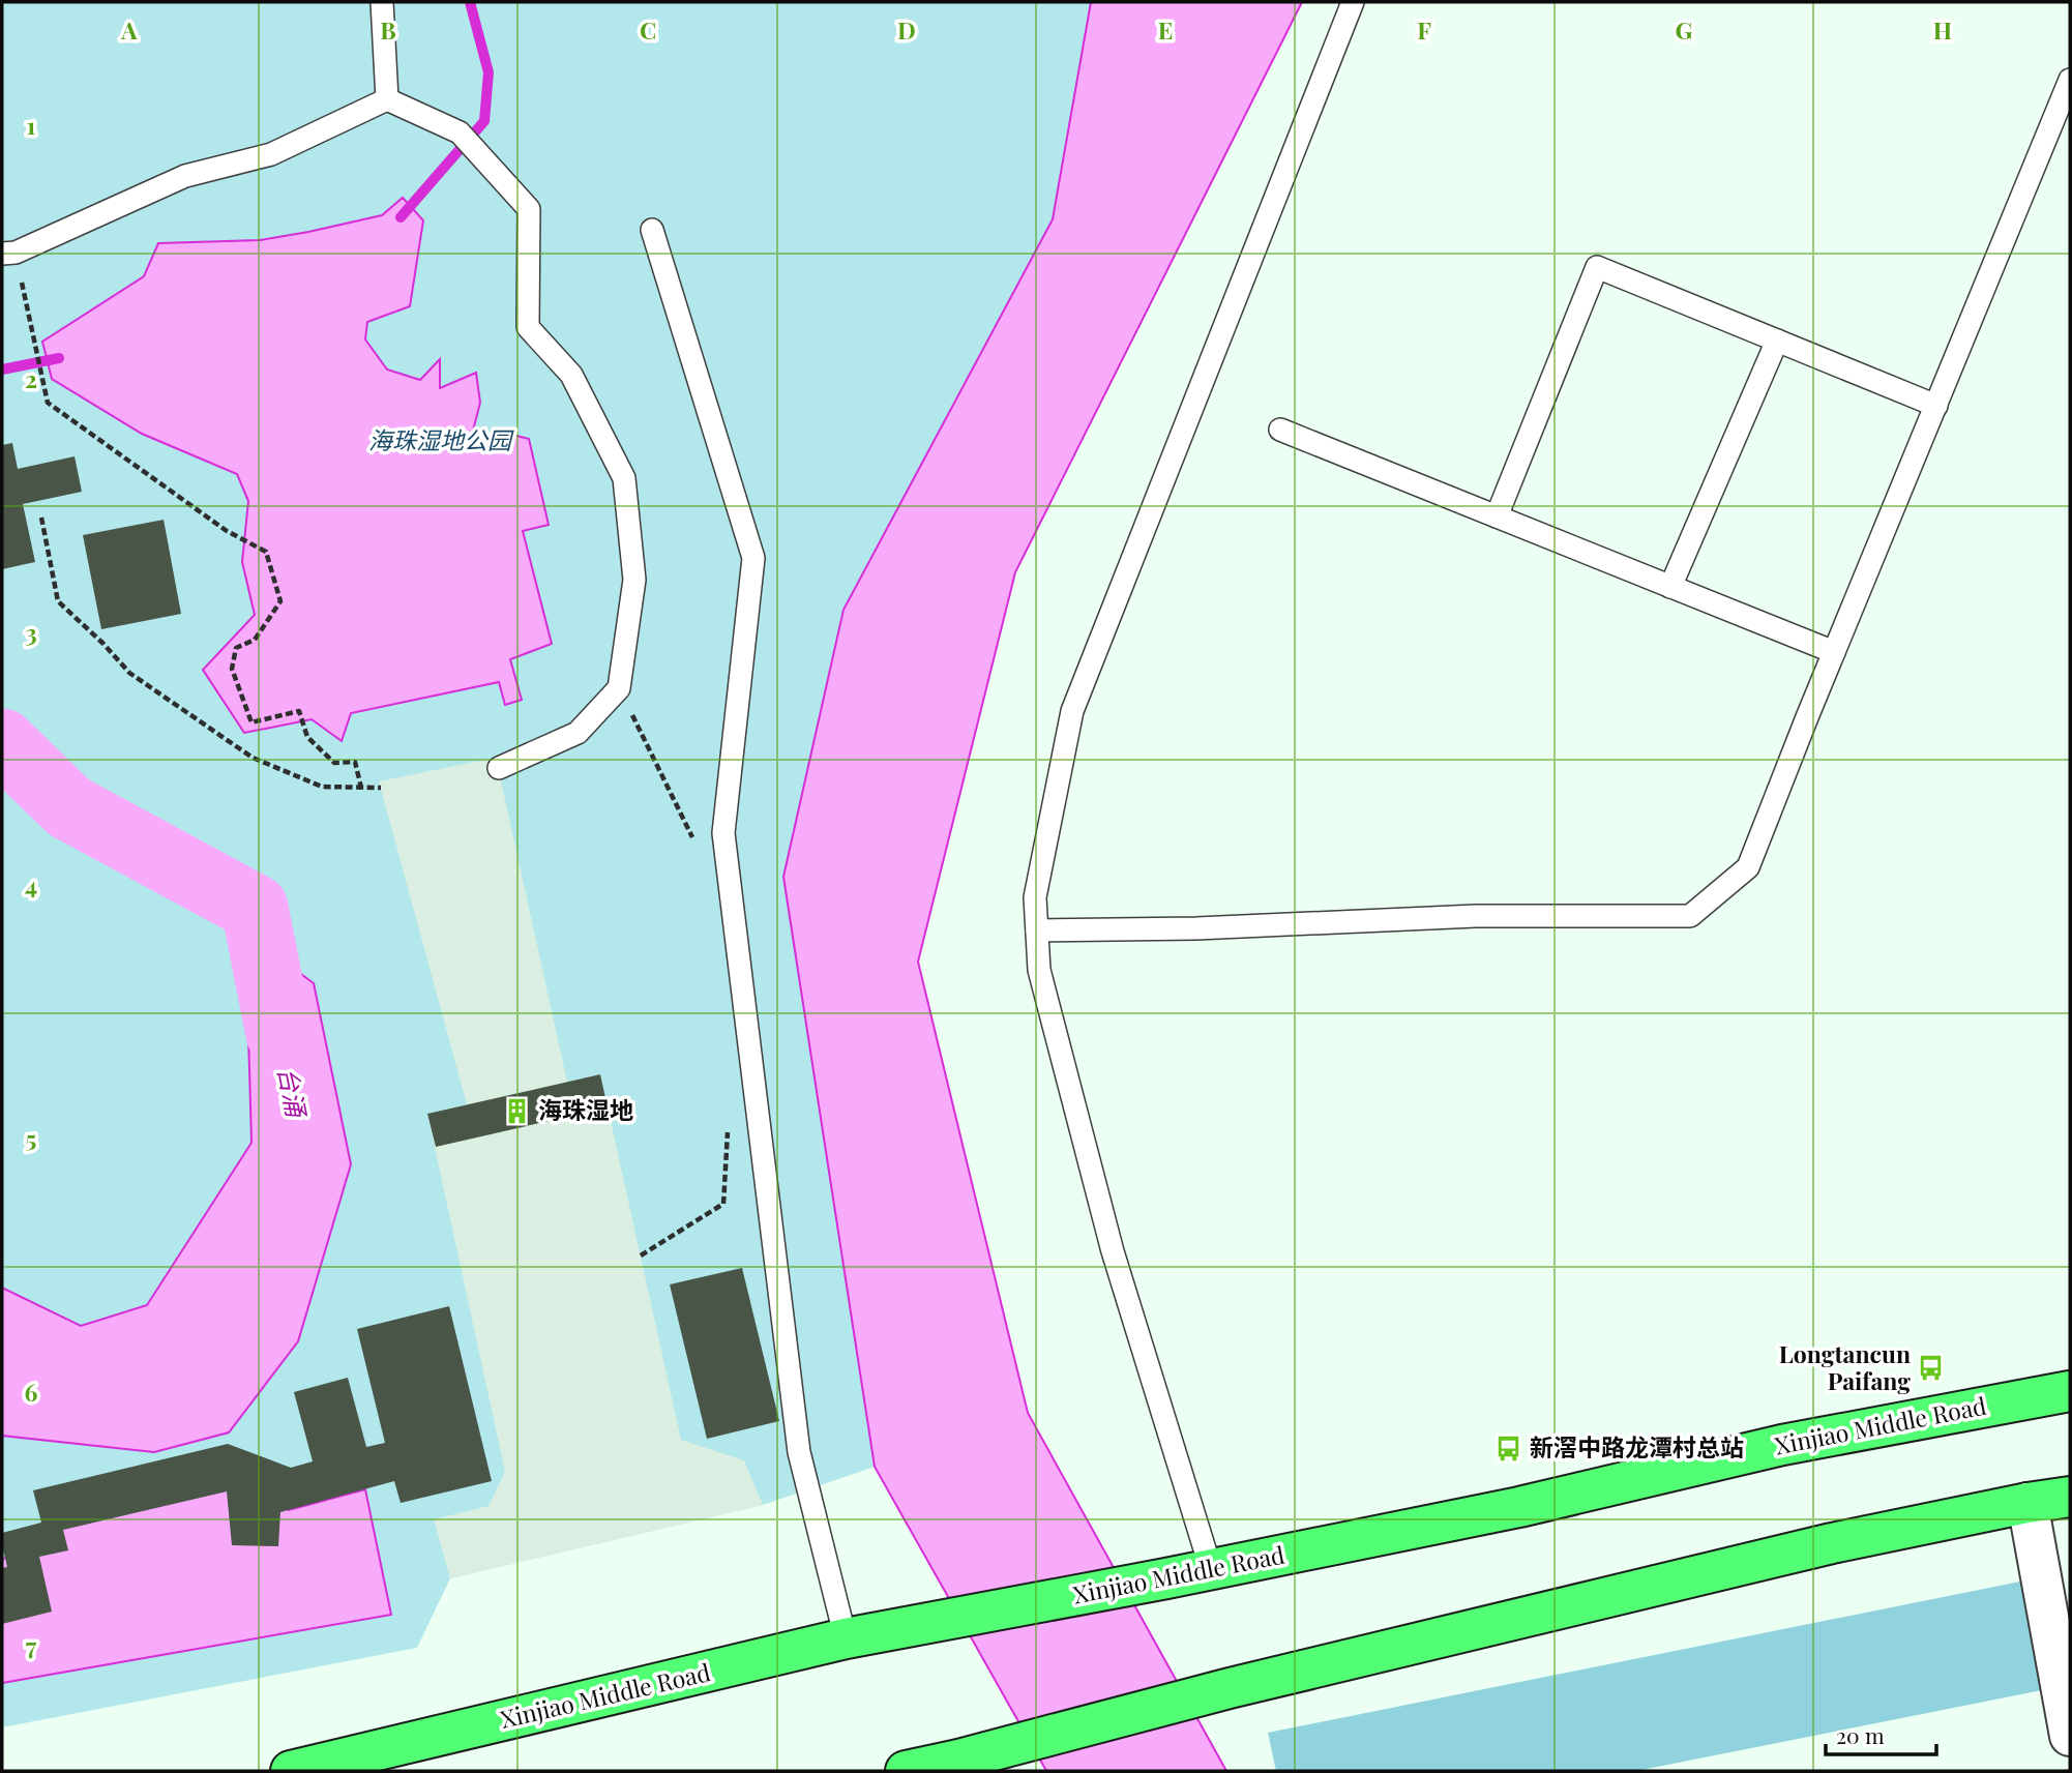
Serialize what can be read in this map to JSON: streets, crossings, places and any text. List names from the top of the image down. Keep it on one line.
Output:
{"streets":{"highway":["Xinjiao Middle Road"]},"water":["台涌"],"parks":["海珠湿地公园"],"places":{"building":["海珠湿地"],"bus stop":["Longtancun Paifang","新滘中路龙潭村总站"]},"scale_bar":"20 m","grid":{"columns":["A","B","C","D","E","F","G","H"],"rows":["1","2","3","4","5","6","7"]}}
